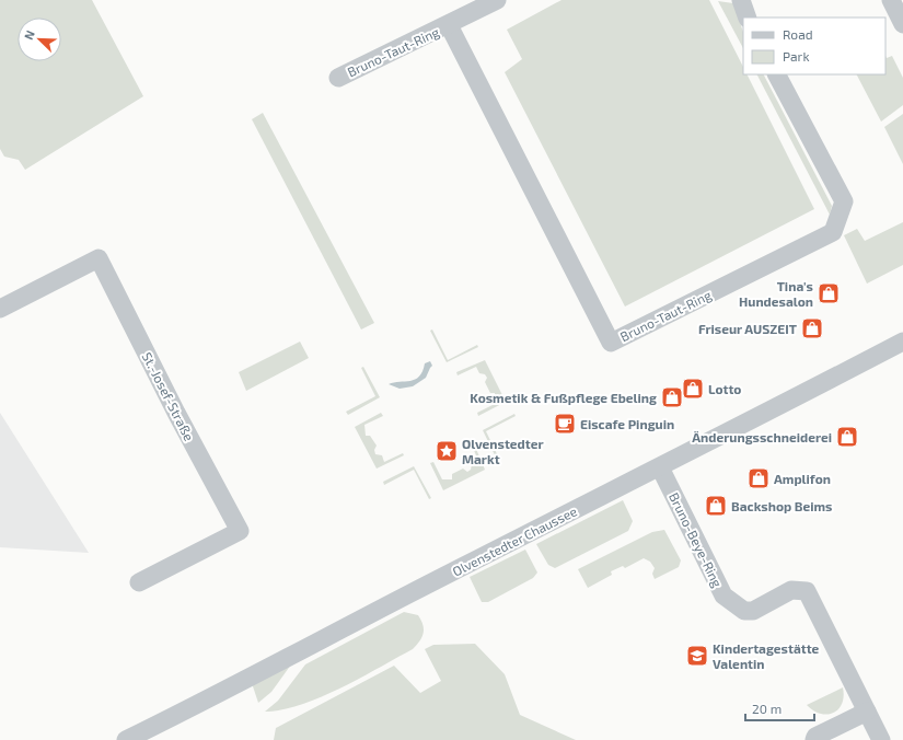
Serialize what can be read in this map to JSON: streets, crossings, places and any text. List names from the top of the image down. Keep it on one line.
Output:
{"streets":{"street":["Bruno-Taut-Ring","St.-Josef-Straße","Bruno-Beye-Ring","Olvenstedter Chaussee"]},"crossings":[["Bruno-Beye-Ring","Olvenstedter Chaussee"]],"places":{"shop":["Tina's Hundesalon","Friseur AUSZEIT","Lotto","Kosmetik & Fußpflege Ebeling","Änderungsschneiderei","Amplifon","Backshop Beims"],"cafe":["Eiscafe Pinguin"],"place":["Olvenstedter Markt"],"school or university":["Kindertagestätte Valentin"]},"legend":["Road","Park"],"scale_bar":"20 m","north":"top left"}
